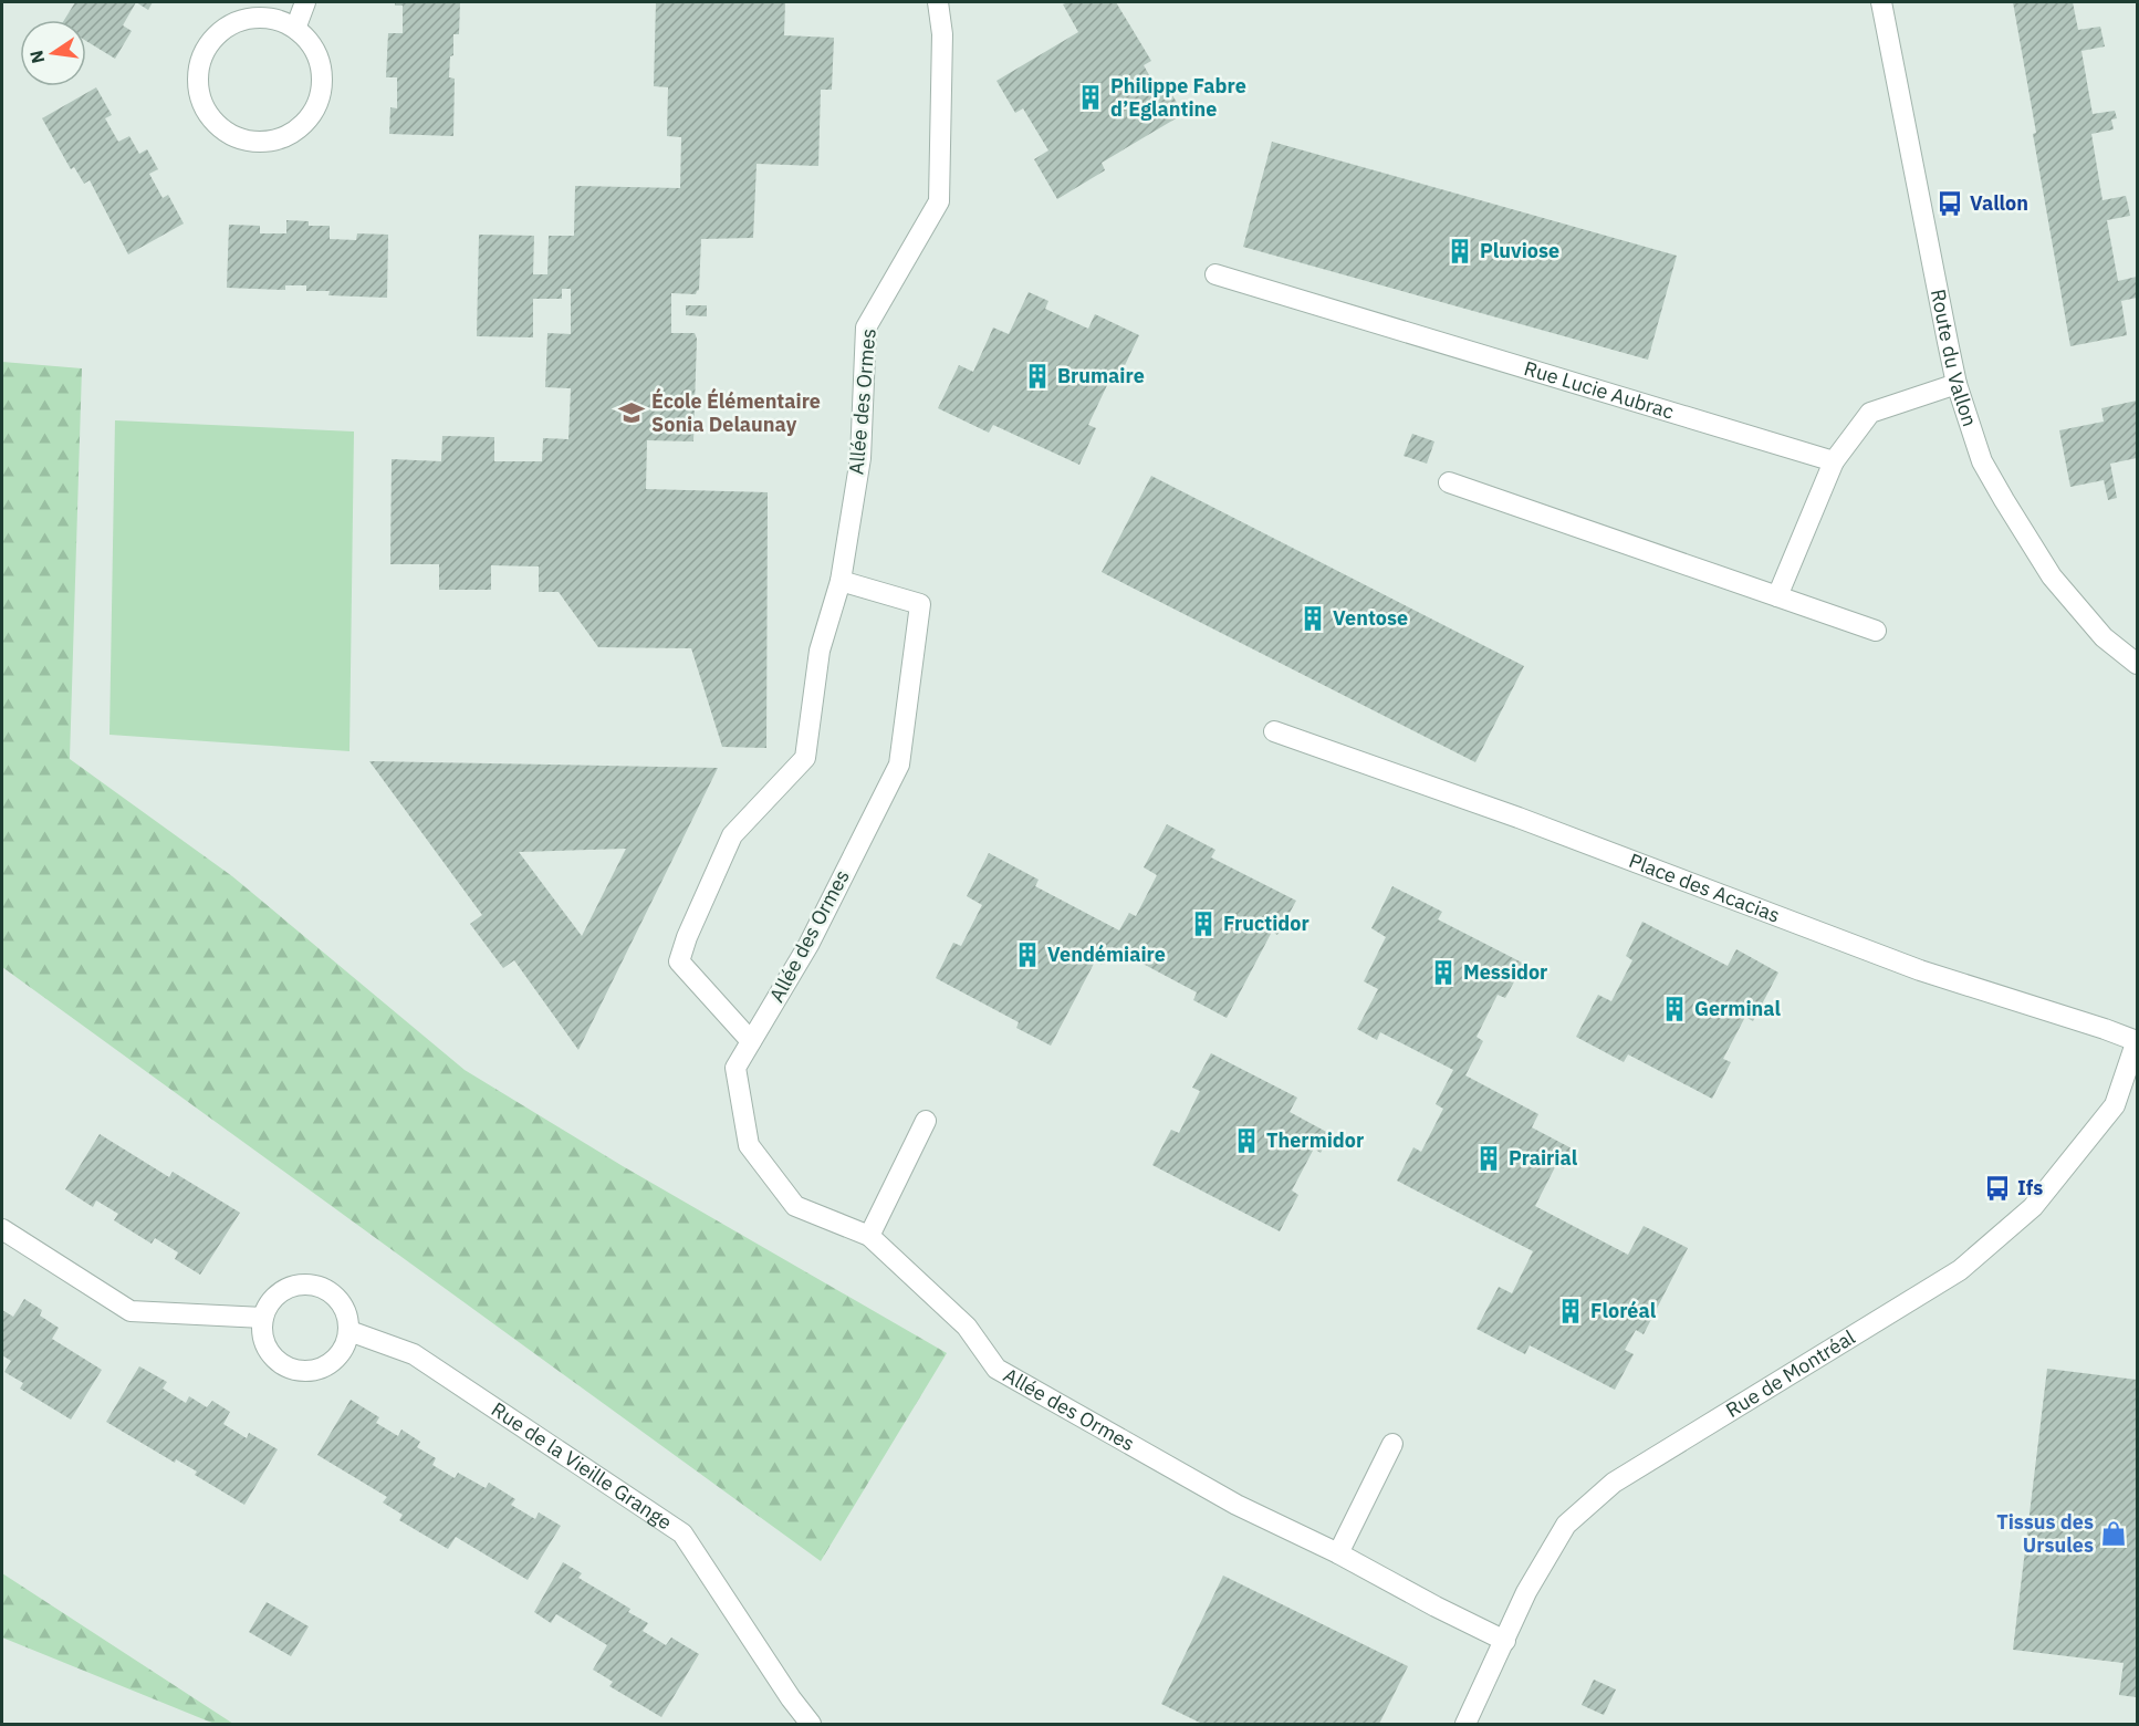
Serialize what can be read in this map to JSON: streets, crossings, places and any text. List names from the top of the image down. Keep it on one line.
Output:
{"streets":{"street":["Route du Vallon","Rue Lucie Aubrac","Allée des Ormes","Place des Acacias","Rue de Montréal","Rue de la Vieille Grange"]},"crossings":[["Allée des Ormes","Rue de Montréal"],["Place des Acacias","Rue de Montréal"]],"places":{"building":["Philippe Fabre d’Eglantine","Pluviose","Brumaire","Ventose","Fructidor","Vendémiaire","Messidor","Germinal","Thermidor","Prairial","Floréal"],"bus stop":["Vallon","Ifs"],"school or university":["École Élémentaire Sonia Delaunay"],"shop":["Tissus des Ursules"]},"north":"left"}
